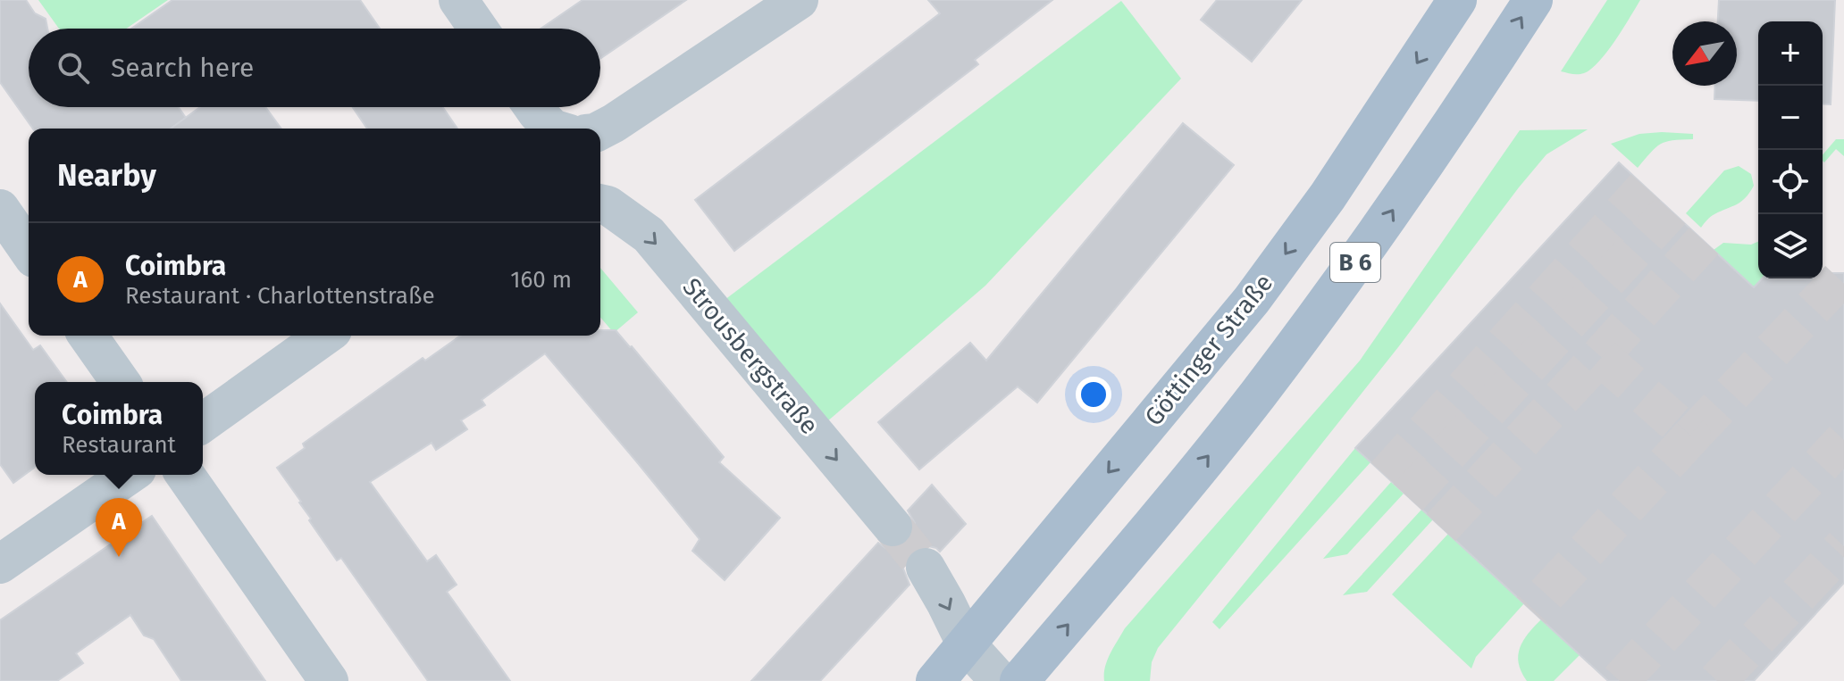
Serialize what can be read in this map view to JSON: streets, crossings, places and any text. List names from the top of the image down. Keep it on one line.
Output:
{"streets":{"main road":["B 6","Göttinger Straße"],"street":["Strousbergstraße"]},"one_way":["Strousbergstraße"],"north":"bottom left","page":{"map_buttons":["+","−"],"search":"Search here","heading":"Nearby","list":[{"mark":"A","name":"Coimbra","note":"Restaurant · Charlottenstraße","value":"160 m"}],"popup":["Coimbra","Restaurant"],"pins":"A"}}
